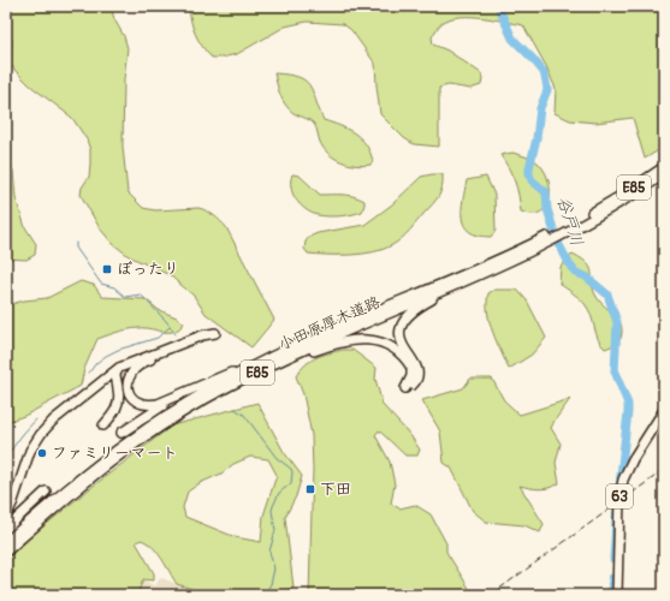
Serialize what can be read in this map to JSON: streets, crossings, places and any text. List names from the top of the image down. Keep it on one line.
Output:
{"streets":{"main road":["E85","小田原厚木道路","63"]},"water":["谷戸川"],"places":{"transit":["ぼったり","下田"],"other":["ファミリーマート"]}}
